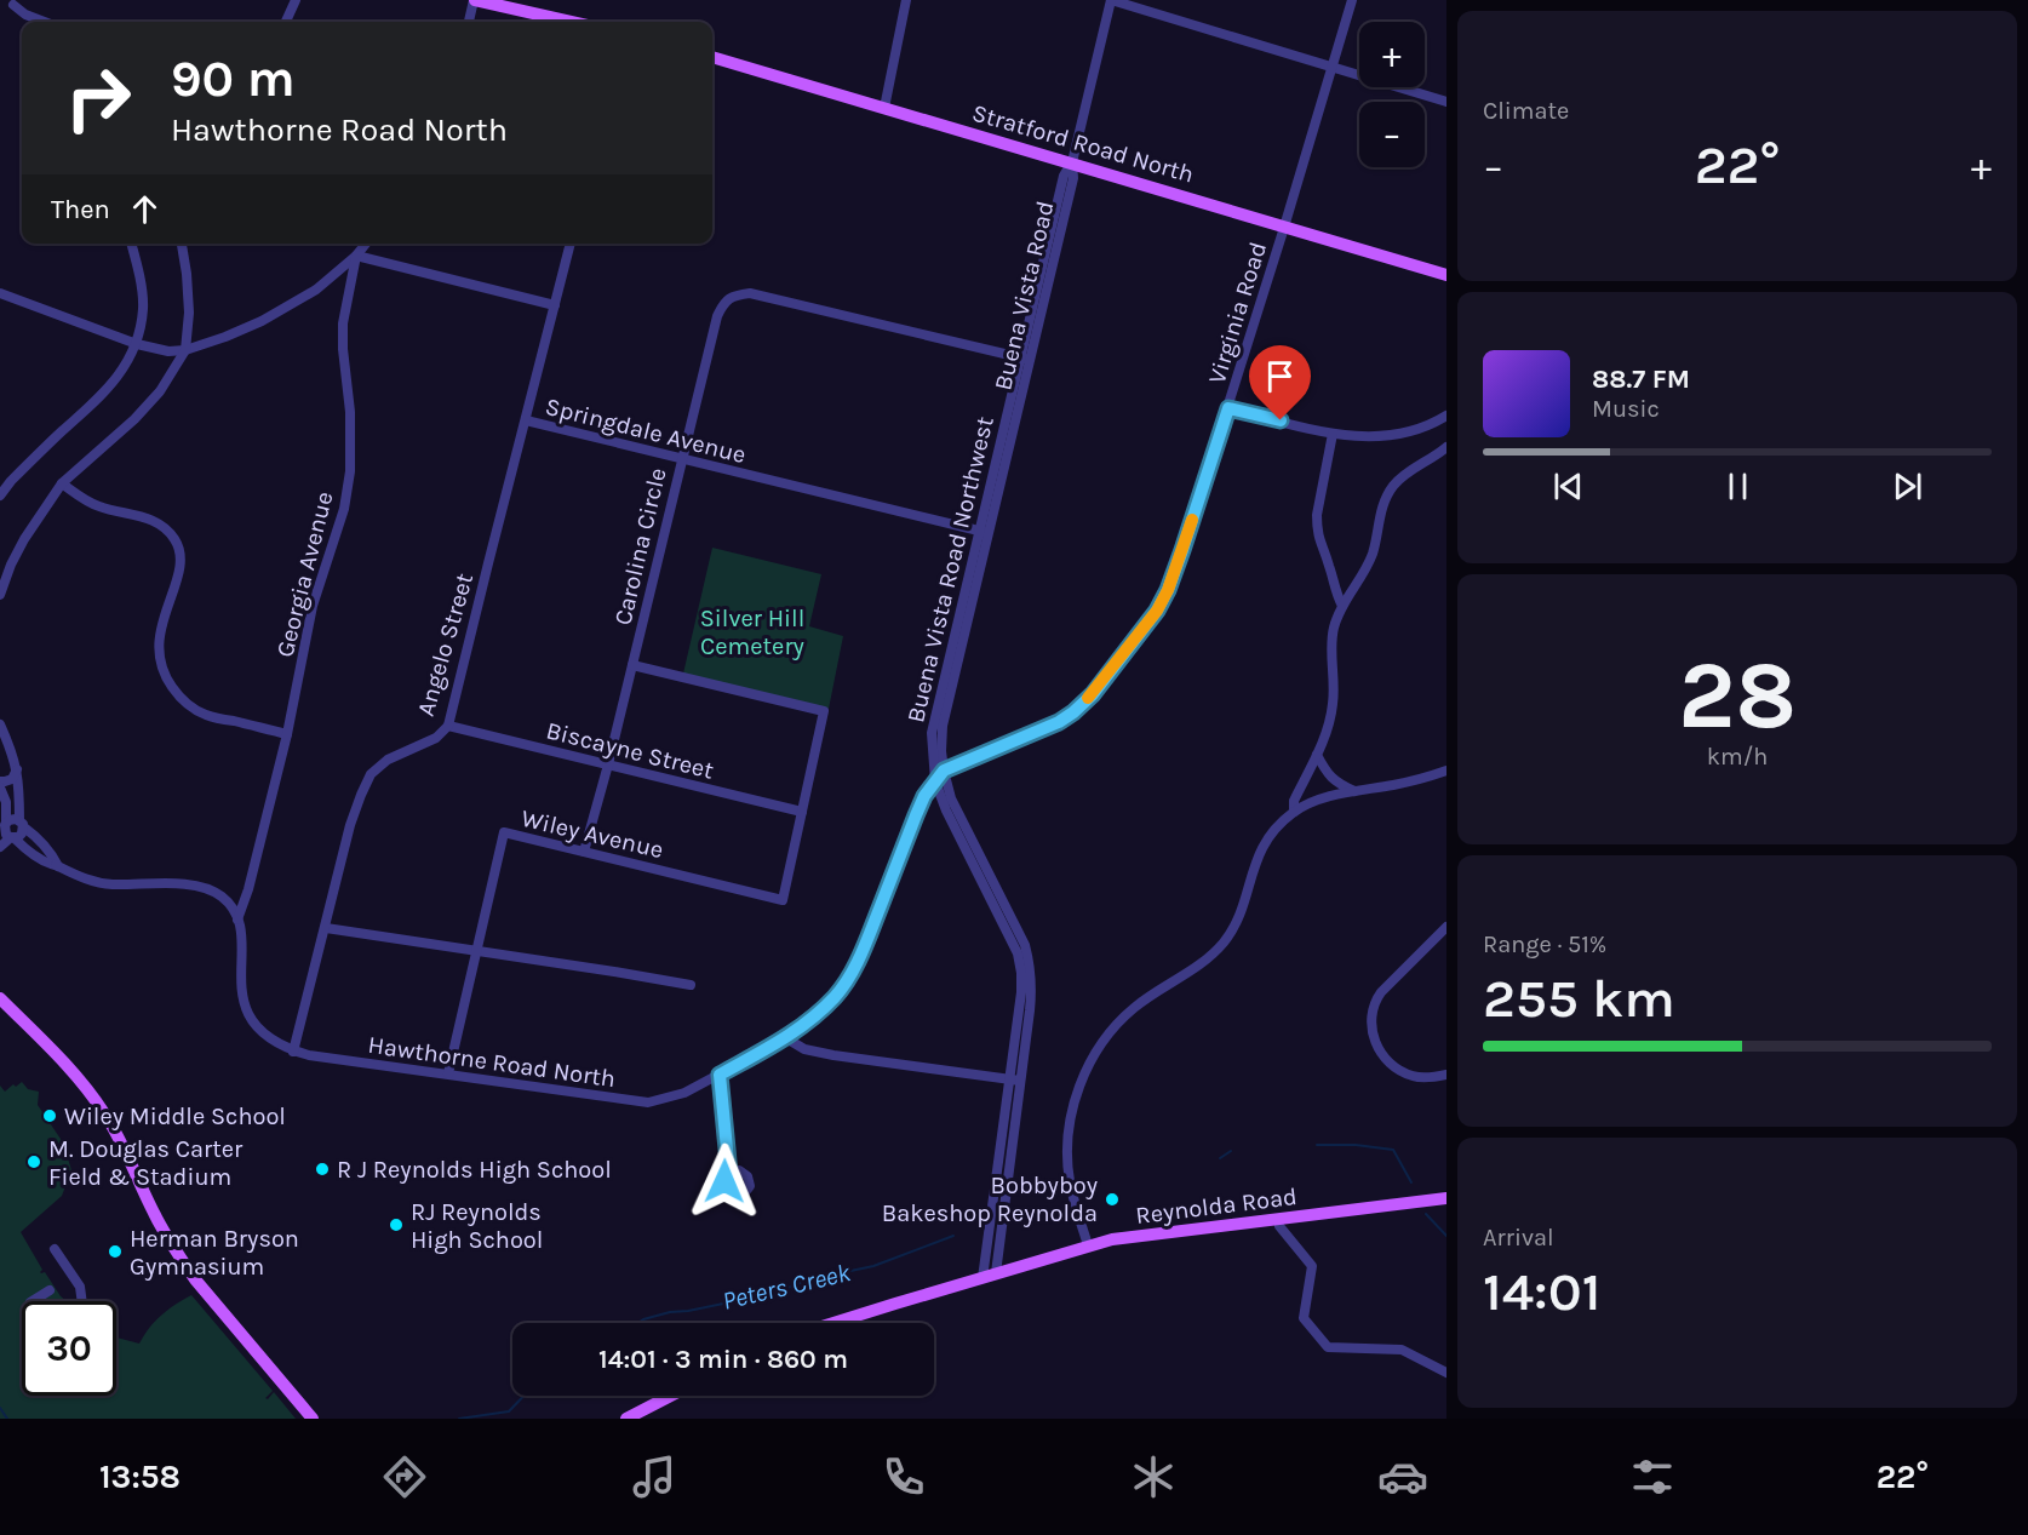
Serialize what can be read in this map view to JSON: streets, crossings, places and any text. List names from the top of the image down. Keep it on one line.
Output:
{"streets":{"main road":["Stratford Road North","Reynolda Road"],"street":["Buena Vista Road","Virginia Road","Springdale Avenue","Carolina Circle","Buena Vista Road Northwest","Georgia Avenue","Angelo Street","Biscayne Street","Wiley Avenue","Hawthorne Road North"]},"crossings":[["Stratford Road North","Buena Vista Road"],["Stratford Road North","Virginia Road"],["Buena Vista Road","Virginia Road"],["Buena Vista Road","Springdale Avenue"],["Buena Vista Road","Carolina Circle"],["Buena Vista Road","Buena Vista Road Northwest"],["Virginia Road","Buena Vista Road Northwest"],["Virginia Road","Hawthorne Road North"],["Springdale Avenue","Carolina Circle"],["Springdale Avenue","Buena Vista Road Northwest"],["Springdale Avenue","Angelo Street"],["Carolina Circle","Biscayne Street"],["Carolina Circle","Wiley Avenue"],["Buena Vista Road Northwest","Reynolda Road"],["Georgia Avenue","Hawthorne Road North"],["Angelo Street","Biscayne Street"],["Angelo Street","Hawthorne Road North"],["Biscayne Street","Wiley Avenue"],["Wiley Avenue","Hawthorne Road North"]],"water":["Peters Creek"],"parks":["Silver Hill Cemetery"],"places":["Wiley Middle School","M. Douglas Carter Field & Stadium","R J Reynolds High School","Bobbyboy Bakeshop Reynolda","RJ Reynolds High School","Herman Bryson Gymnasium"],"page":{"tile":["Climate",["28","km/h"],["Range · 51%","255 km"],["Arrival","14:01"]],"map_buttons":["+","−"],"turn":["90 m","Hawthorne Road North"],"heat":["−","22°","+"],"then":"Then","song":["88.7 FM","Music"],"limit":"30","trip":"14:01 · 3 min · 860 m","tabs":["13:58","22°"]}}
